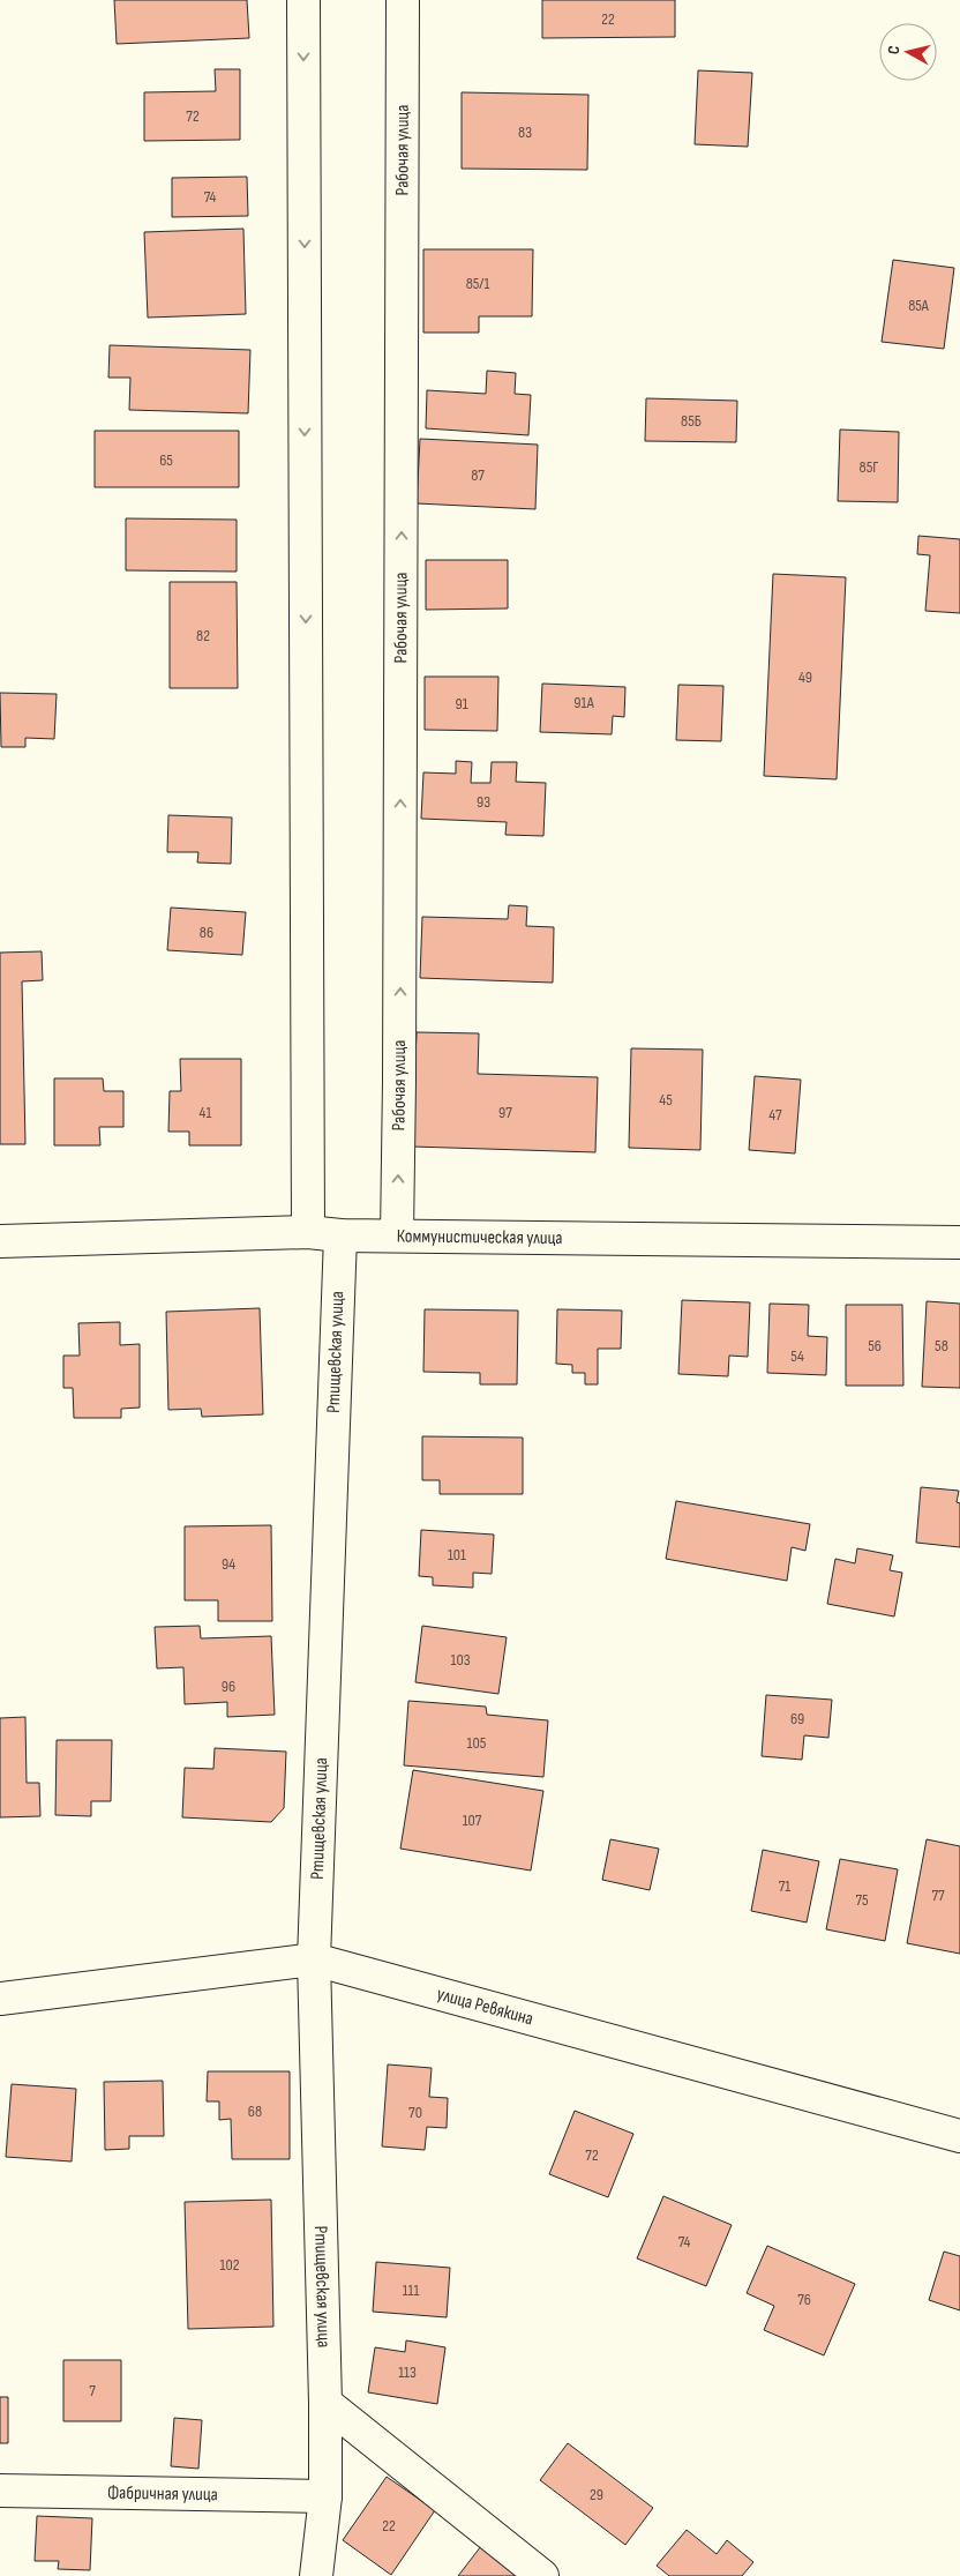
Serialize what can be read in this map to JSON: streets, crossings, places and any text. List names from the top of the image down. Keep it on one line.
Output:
{"streets":{"street":["Рабочая улица","Коммунистическая улица","Ртищевская улица","улица Ревякина","Фабричная улица"]},"crossings":[["Рабочая улица","Коммунистическая улица"],["Коммунистическая улица","Ртищевская улица"],["Ртищевская улица","улица Ревякина"],["Ртищевская улица","Фабричная улица"]],"house_numbers":["22","72","83","74","85/1","85А","85Б","65","85Г","87","82","49","91А","91","93","86","45","41","97","47","56","58","54","101","94","103","96","69","105","107","71","77","75","68","70","72","74","102","111","76","113","7","29","22"],"north":"left"}
